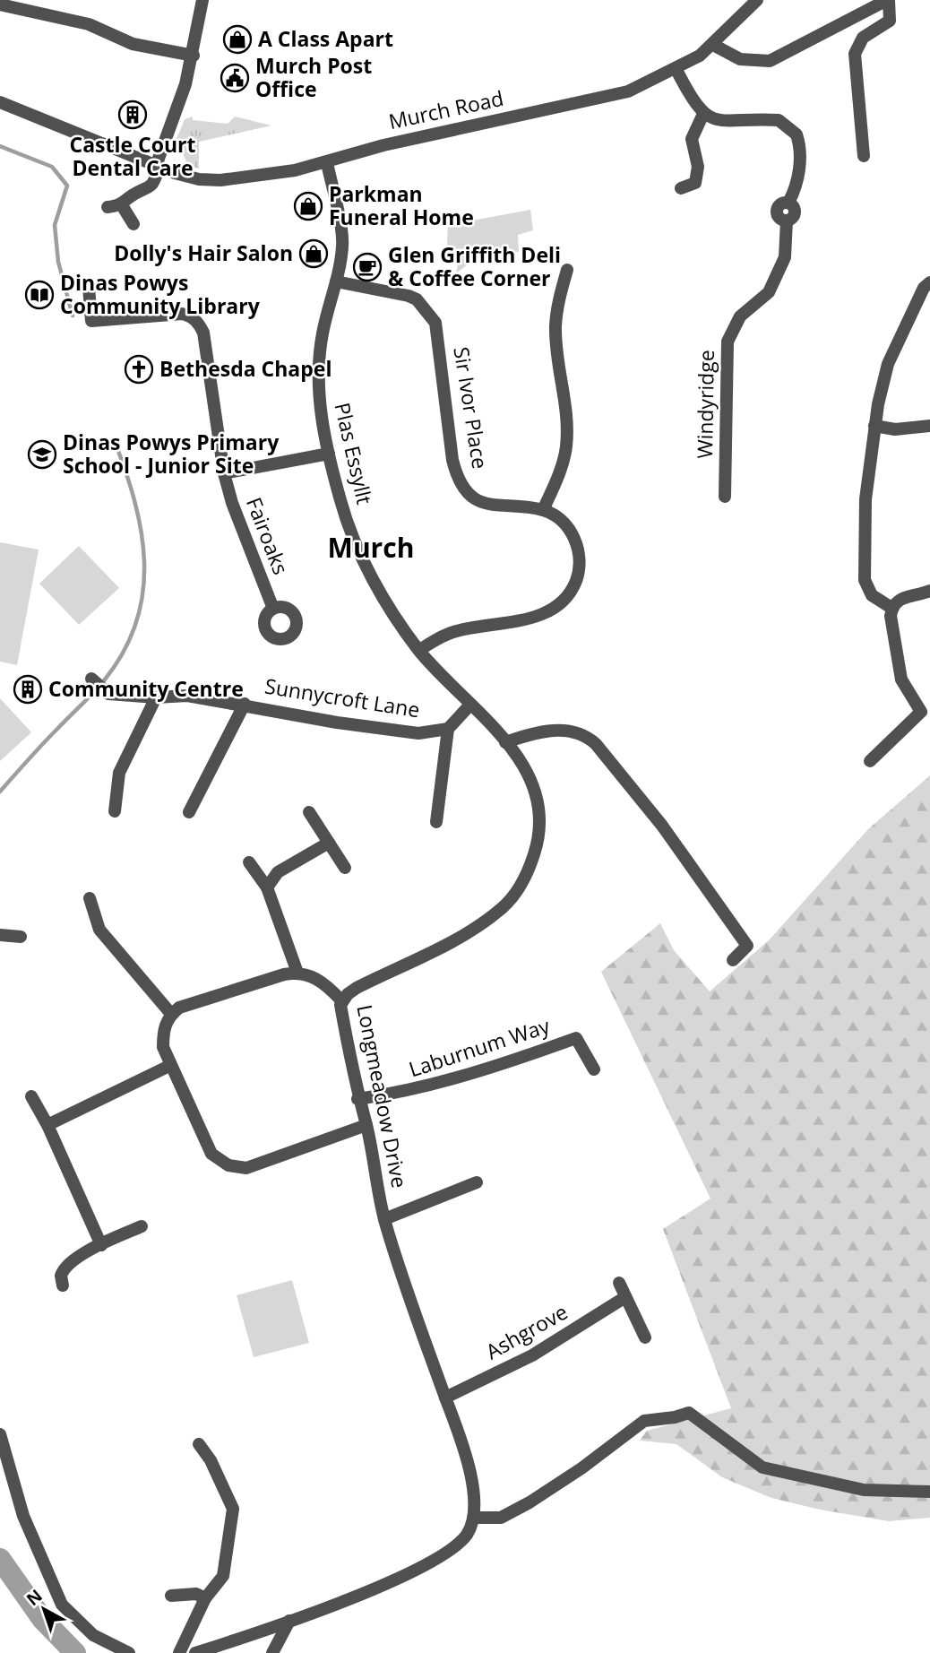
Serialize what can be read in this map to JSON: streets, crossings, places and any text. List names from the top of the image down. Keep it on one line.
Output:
{"streets":{"street":["Murch Road","Windyridge","Sir Ivor Place","Plas Essyllt","Fairoaks","Sunnycroft Lane","Laburnum Way","Longmeadow Drive","Ashgrove"]},"crossings":[["Murch Road","Plas Essyllt"],["Sir Ivor Place","Plas Essyllt"],["Plas Essyllt","Longmeadow Drive"],["Laburnum Way","Longmeadow Drive"],["Longmeadow Drive","Ashgrove"]],"districts":["Murch"],"places":{"shop":["A Class Apart","Parkman Funeral Home","Dolly's Hair Salon"],"public building":["Murch Post Office"],"building":["Castle Court Dental Care","Community Centre"],"cafe":["Glen Griffith Deli & Coffee Corner"],"library":["Dinas Powys Community Library"],"church":["Bethesda Chapel"],"school or university":["Dinas Powys Primary School - Junior Site"]},"north":"top left"}
